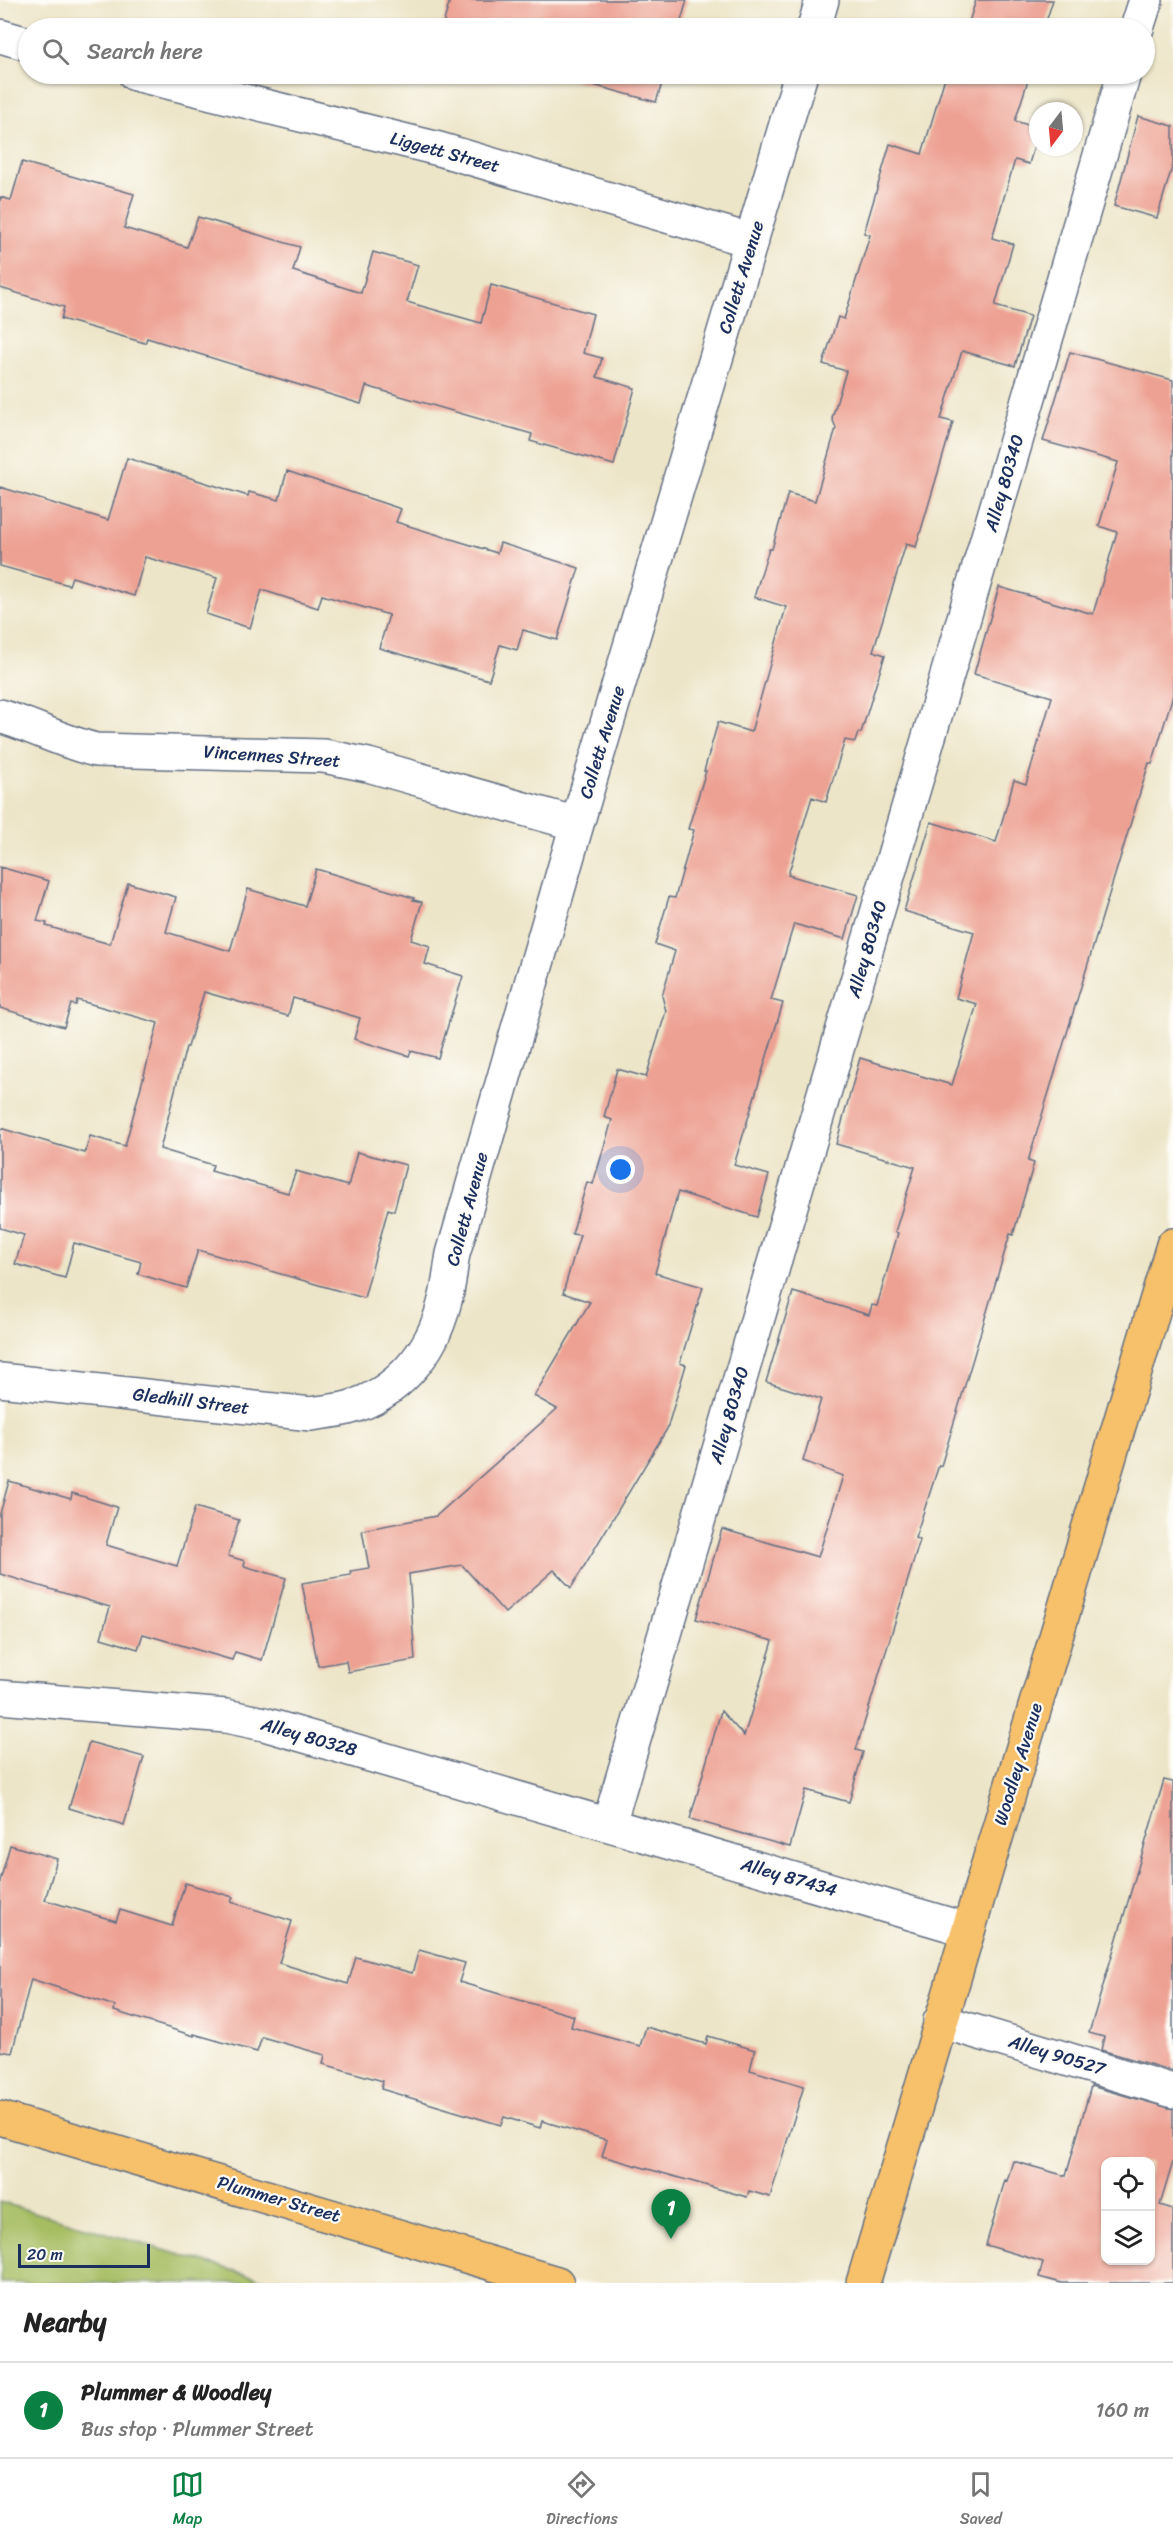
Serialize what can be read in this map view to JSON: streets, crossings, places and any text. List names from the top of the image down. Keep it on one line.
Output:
{"streets":{"main road":["Woodley Avenue","Plummer Street"],"street":["Liggett Street","Collett Avenue","Alley 80340","Vincennes Street","Gledhill Street","Alley 80328","Alley 87434","Alley 90527"]},"crossings":[["Liggett Street","Collett Avenue"],["Collett Avenue","Vincennes Street"],["Collett Avenue","Gledhill Street"],["Alley 80340","Alley 80328"],["Alley 80340","Alley 87434"],["Alley 80328","Alley 87434"],["Woodley Avenue","Alley 87434"],["Woodley Avenue","Alley 90527"]],"scale_bar":"20 m","north":"bottom","page":{"search":"Search here","pins":"1","scale":"20 m","heading":"Nearby","list":[{"mark":"1","name":"Plummer & Woodley","note":"Bus stop · Plummer Street","value":"160 m"}],"nav":["Map","Directions","Saved"]}}
